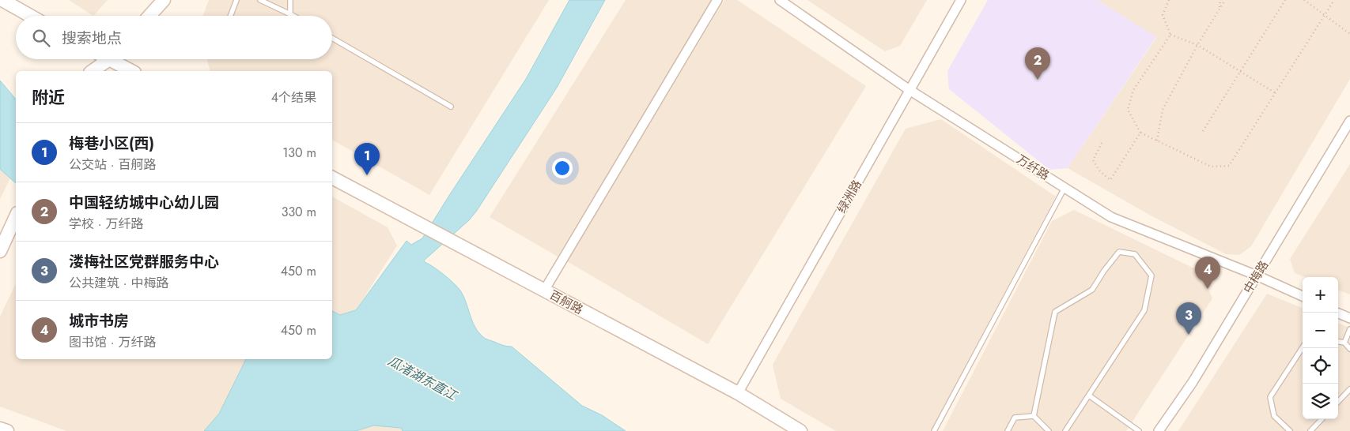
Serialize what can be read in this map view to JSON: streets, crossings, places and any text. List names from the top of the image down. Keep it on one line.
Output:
{"streets":{"street":["万纤路","绿洲路","中梅路","百舸路"]},"crossings":[["万纤路","绿洲路"],["万纤路","中梅路"],["绿洲路","百舸路"]],"water":["瓜渚湖东直江"],"page":{"search":"搜索地点","pins":["2","1","4","3"],"heading":["附近","4个结果"],"list":[{"mark":"1","name":"梅巷小区(西)","note":"公交站 · 百舸路","value":"130 m"},{"mark":"2","name":"中国轻纺城中心幼儿园","note":"学校 · 万纤路","value":"330 m"},{"mark":"3","name":"溇梅社区党群服务中心","note":"公共建筑 · 中梅路","value":"450 m"},{"mark":"4","name":"城市书房","note":"图书馆 · 万纤路","value":"450 m"}],"map_buttons":["+","−"]}}
